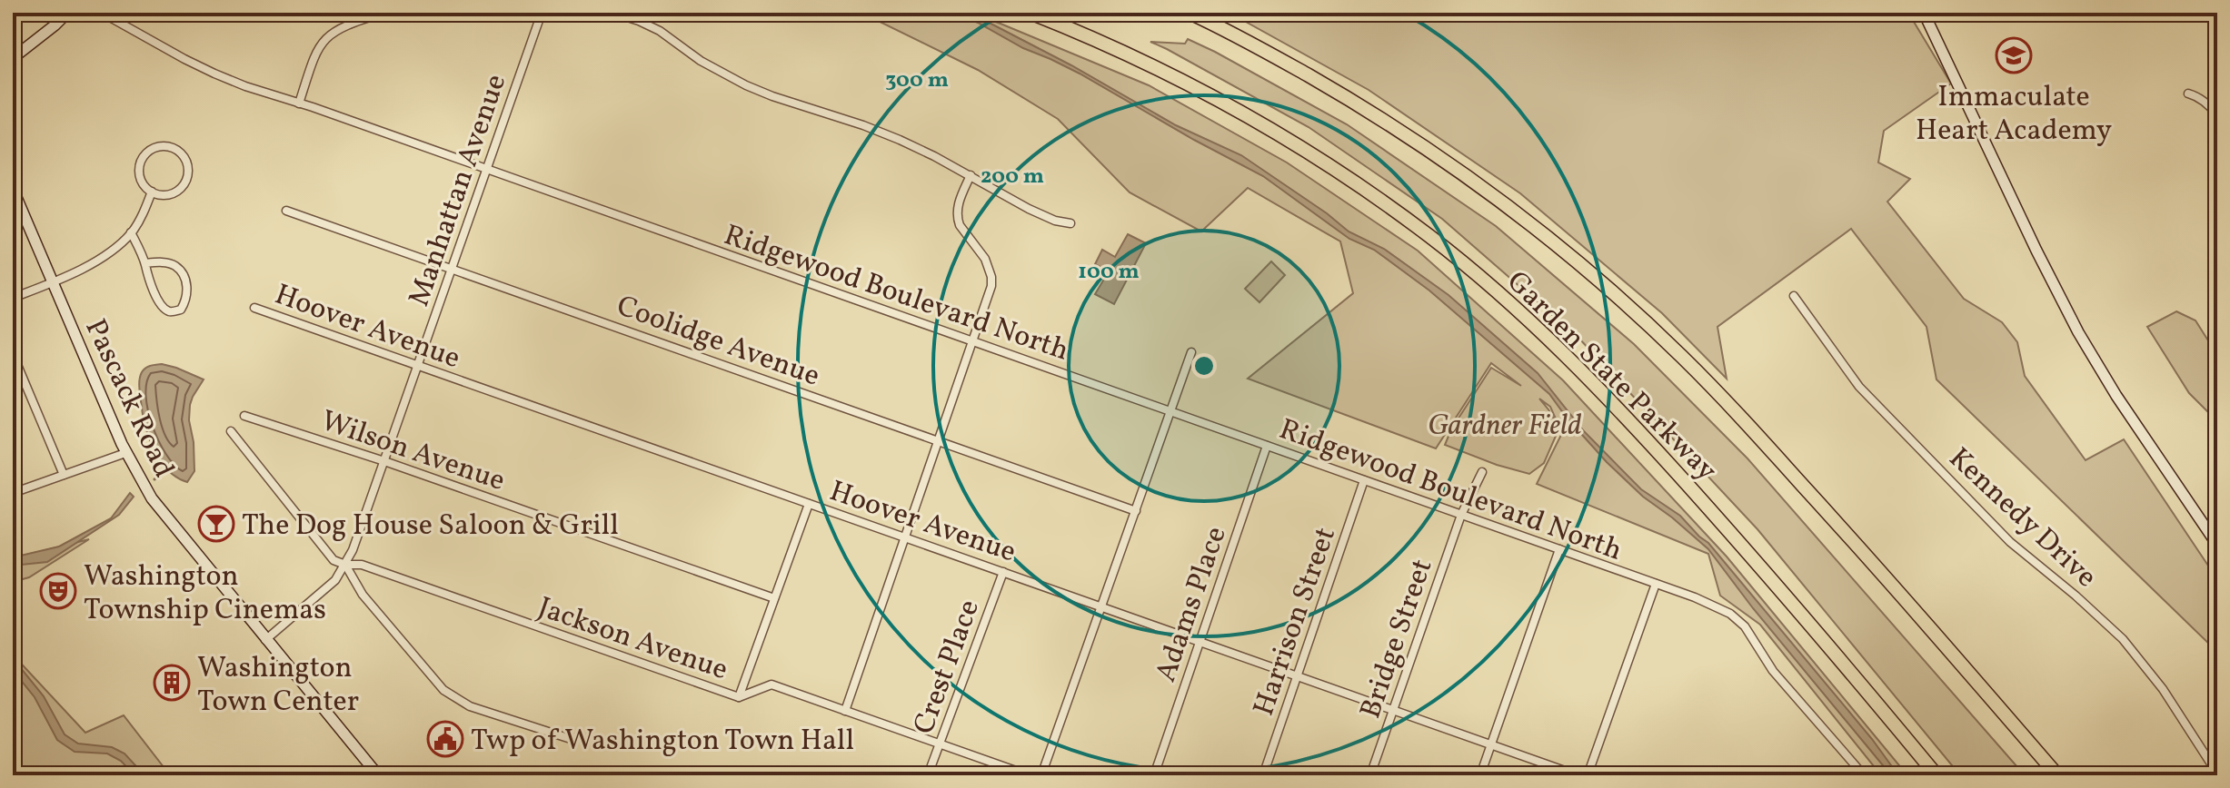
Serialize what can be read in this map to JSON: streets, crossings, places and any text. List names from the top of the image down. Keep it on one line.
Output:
{"streets":{"highway":["Garden State Parkway"],"street":["Manhattan Avenue","Ridgewood Boulevard North","Hoover Avenue","Coolidge Avenue","Pascack Road","Wilson Avenue","Kennedy Drive","Adams Place","Harrison Street","Jackson Avenue","Bridge Street","Crest Place"]},"crossings":[["Manhattan Avenue","Ridgewood Boulevard North"],["Manhattan Avenue","Hoover Avenue"],["Manhattan Avenue","Coolidge Avenue"],["Manhattan Avenue","Pascack Road"],["Manhattan Avenue","Wilson Avenue"],["Manhattan Avenue","Jackson Avenue"],["Ridgewood Boulevard North","Adams Place"],["Ridgewood Boulevard North","Harrison Street"],["Ridgewood Boulevard North","Bridge Street"],["Hoover Avenue","Adams Place"],["Hoover Avenue","Harrison Street"],["Hoover Avenue","Bridge Street"],["Hoover Avenue","Crest Place"],["Jackson Avenue","Crest Place"]],"parks":["Gardner Field"],"places":{"school or university":["Immaculate Heart Academy"],"bar":["The Dog House Saloon & Grill"],"theatre":["Washington Township Cinemas"],"building":["Washington Town Center"],"public building":["Twp of Washington Town Hall"]},"rings":["300 m","200 m","100 m"]}
